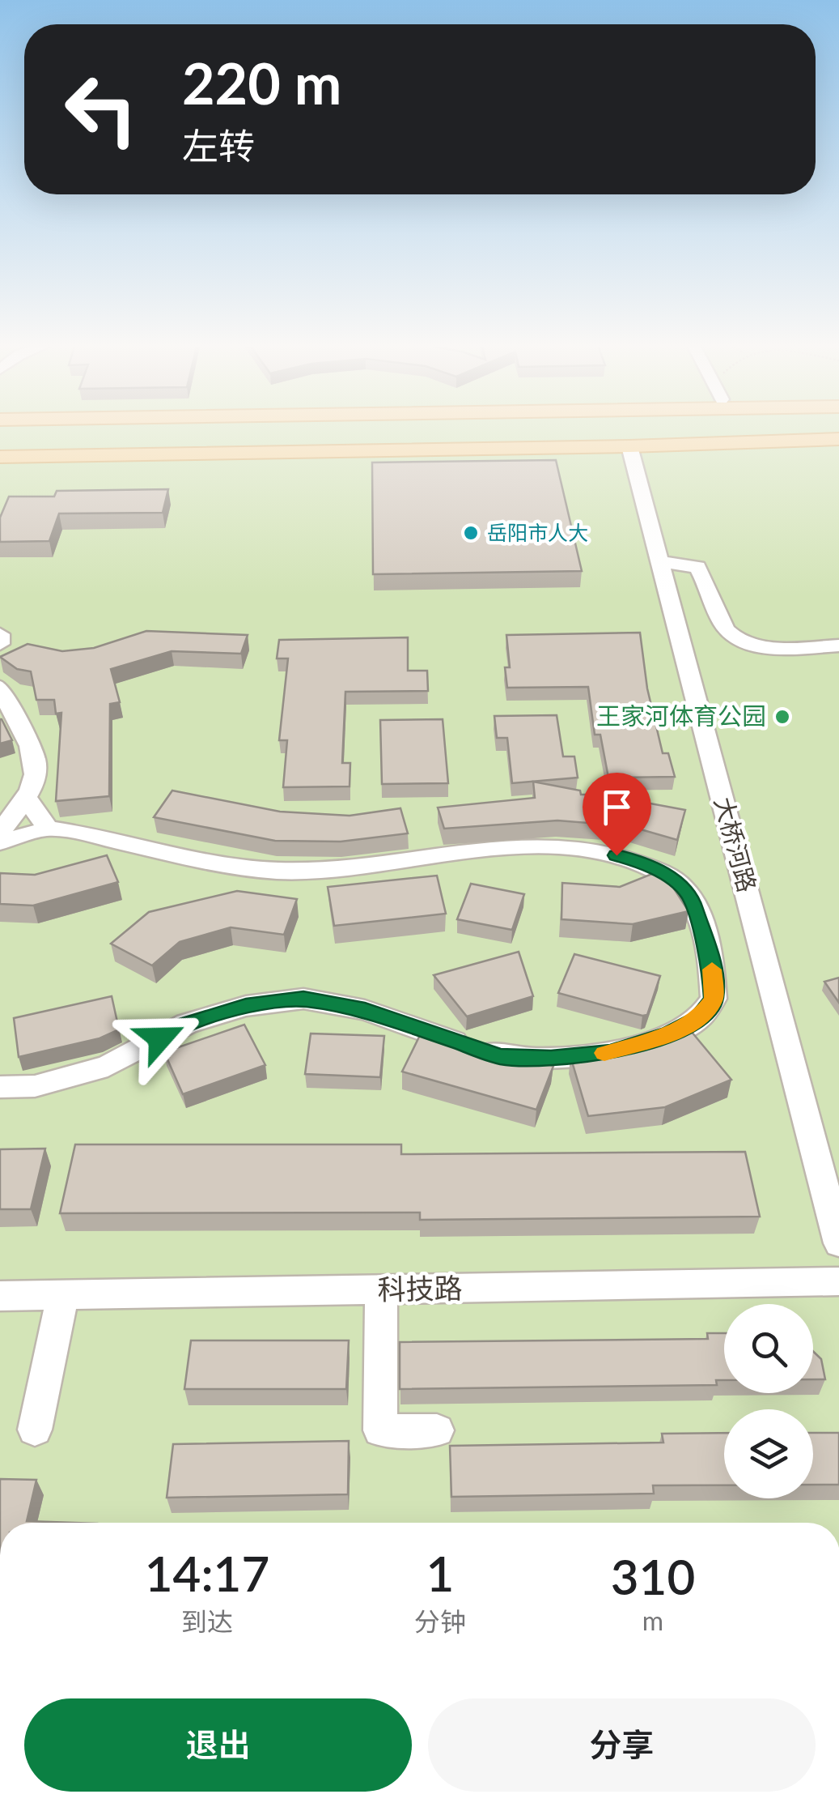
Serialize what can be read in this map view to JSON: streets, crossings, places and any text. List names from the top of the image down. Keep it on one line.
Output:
{"streets":{"street":["大桥河路","科技路"]},"places":["岳阳市人大","王家河体育公园"],"page":{"turn":["220 m","左转"],"eta":["14:17","到达","1","分钟","310","m"],"buttons":["退出","分享"]}}
